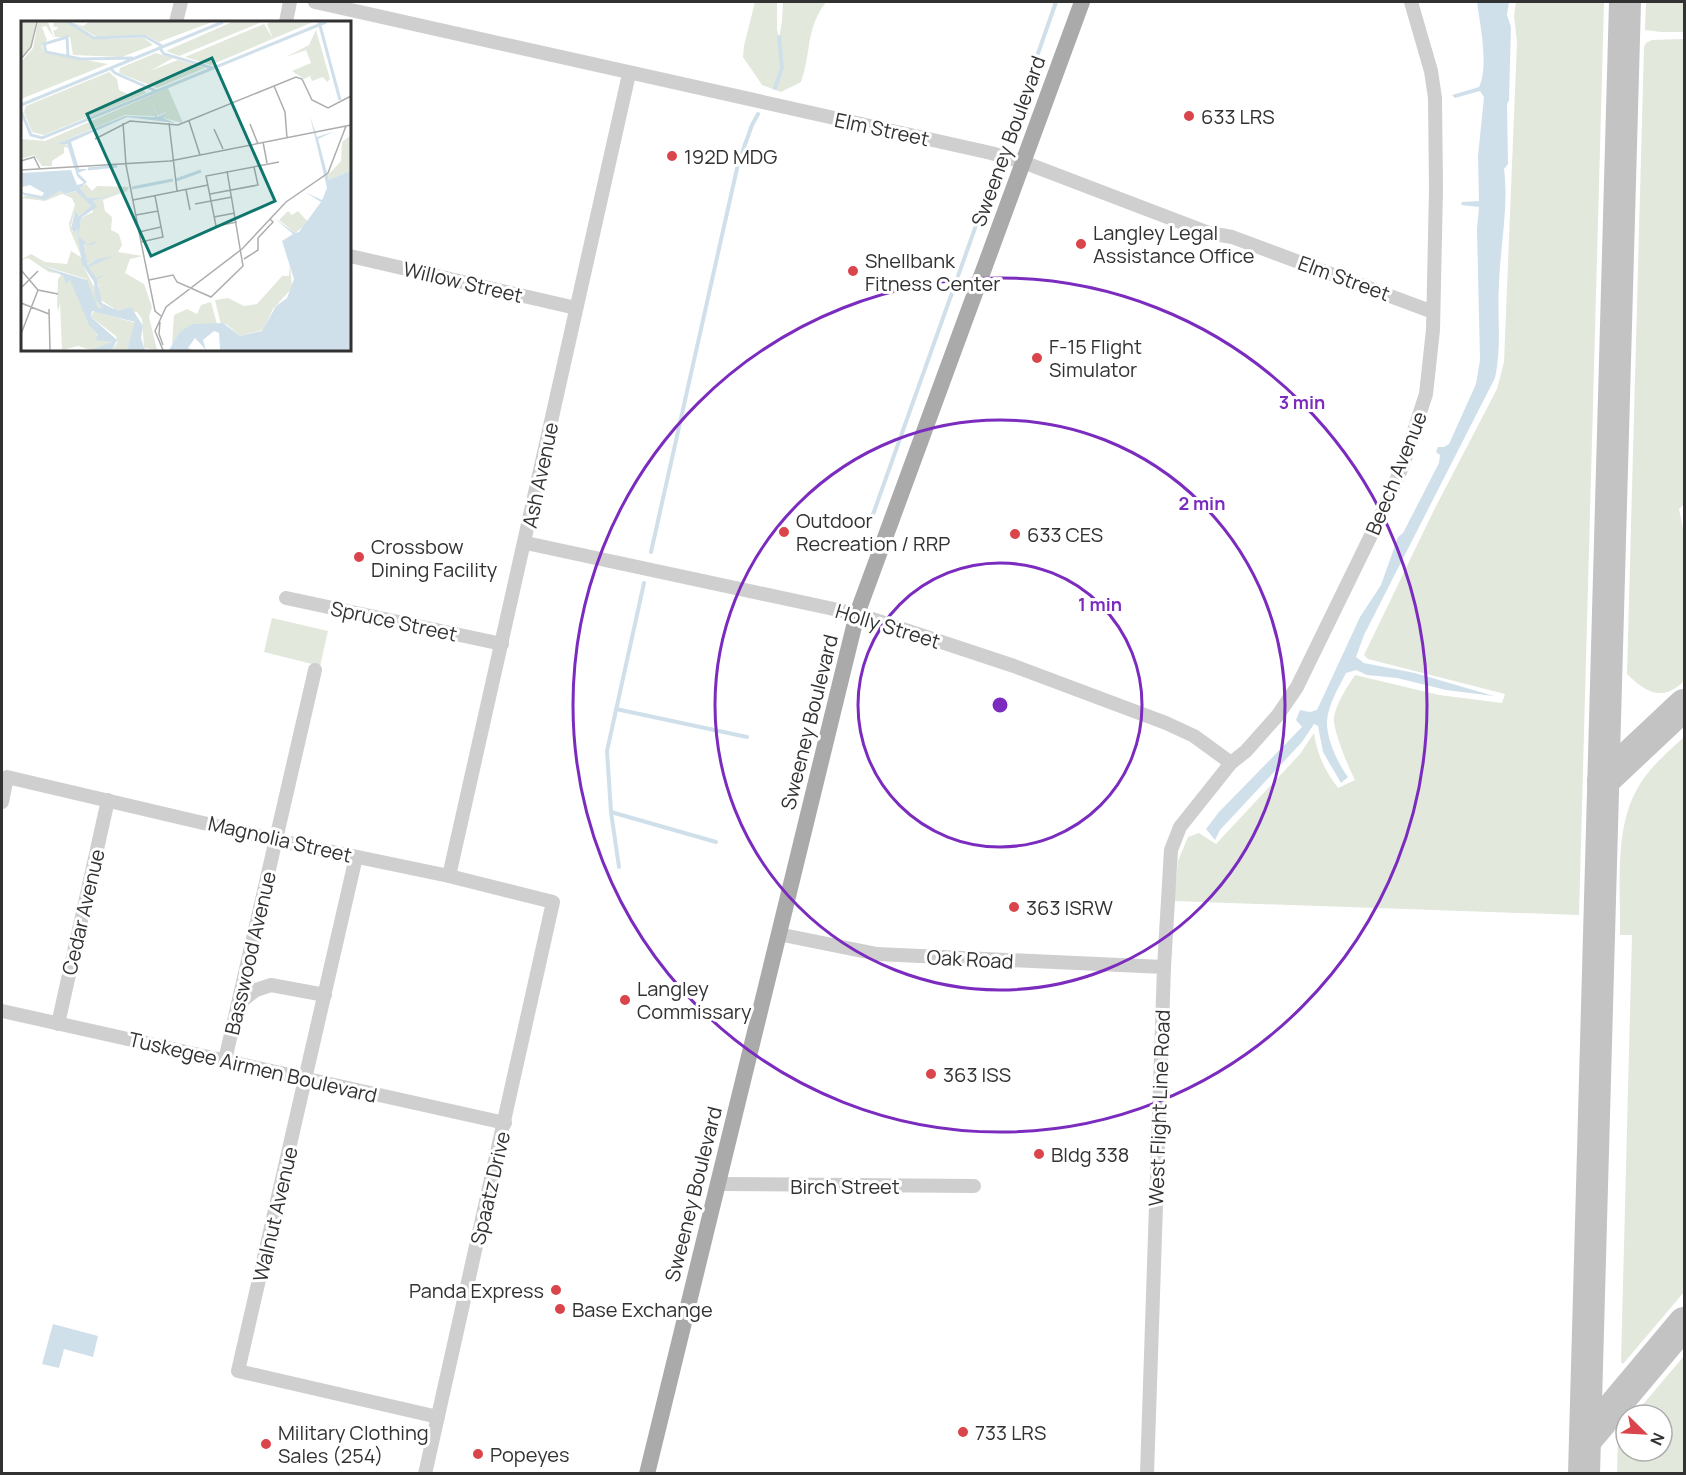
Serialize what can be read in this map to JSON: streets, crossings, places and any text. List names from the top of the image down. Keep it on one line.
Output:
{"streets":{"main road":["Sweeney Boulevard"],"street":["Elm Street","Willow Street","Beech Avenue","Ash Avenue","Spruce Street","Holly Street","Magnolia Street","Cedar Avenue","Basswood Avenue","Oak Road","Tuskegee Airmen Boulevard","West Flight Line Road","Birch Street","Spaatz Drive","Walnut Avenue"]},"crossings":[["Elm Street","Sweeney Boulevard"],["Elm Street","Beech Avenue"],["Elm Street","Ash Avenue"],["Sweeney Boulevard","Holly Street"],["Sweeney Boulevard","Oak Road"],["Sweeney Boulevard","Birch Street"],["Willow Street","Ash Avenue"],["Beech Avenue","Holly Street"],["Beech Avenue","West Flight Line Road"],["Ash Avenue","Spruce Street"],["Ash Avenue","Holly Street"],["Ash Avenue","Magnolia Street"],["Holly Street","West Flight Line Road"],["Magnolia Street","Cedar Avenue"],["Magnolia Street","Basswood Avenue"],["Magnolia Street","Spaatz Drive"],["Magnolia Street","Walnut Avenue"],["Cedar Avenue","Tuskegee Airmen Boulevard"],["Basswood Avenue","Tuskegee Airmen Boulevard"],["Oak Road","West Flight Line Road"],["Tuskegee Airmen Boulevard","Spaatz Drive"],["Tuskegee Airmen Boulevard","Walnut Avenue"],["Spaatz Drive","Walnut Avenue"]],"places":["633 LRS","192D MDG","Langley Legal Assistance Office","Shellbank Fitness Center","F-15 Flight Simulator","Outdoor Recreation / RRP","633 CES","Crossbow Dining Facility","363 ISRW","Langley Commissary","363 ISS","Bldg 338","Panda Express","Base Exchange","733 LRS","Military Clothing Sales (254)","Popeyes"],"north":"bottom right","rings":["3 min","2 min","1 min"]}
